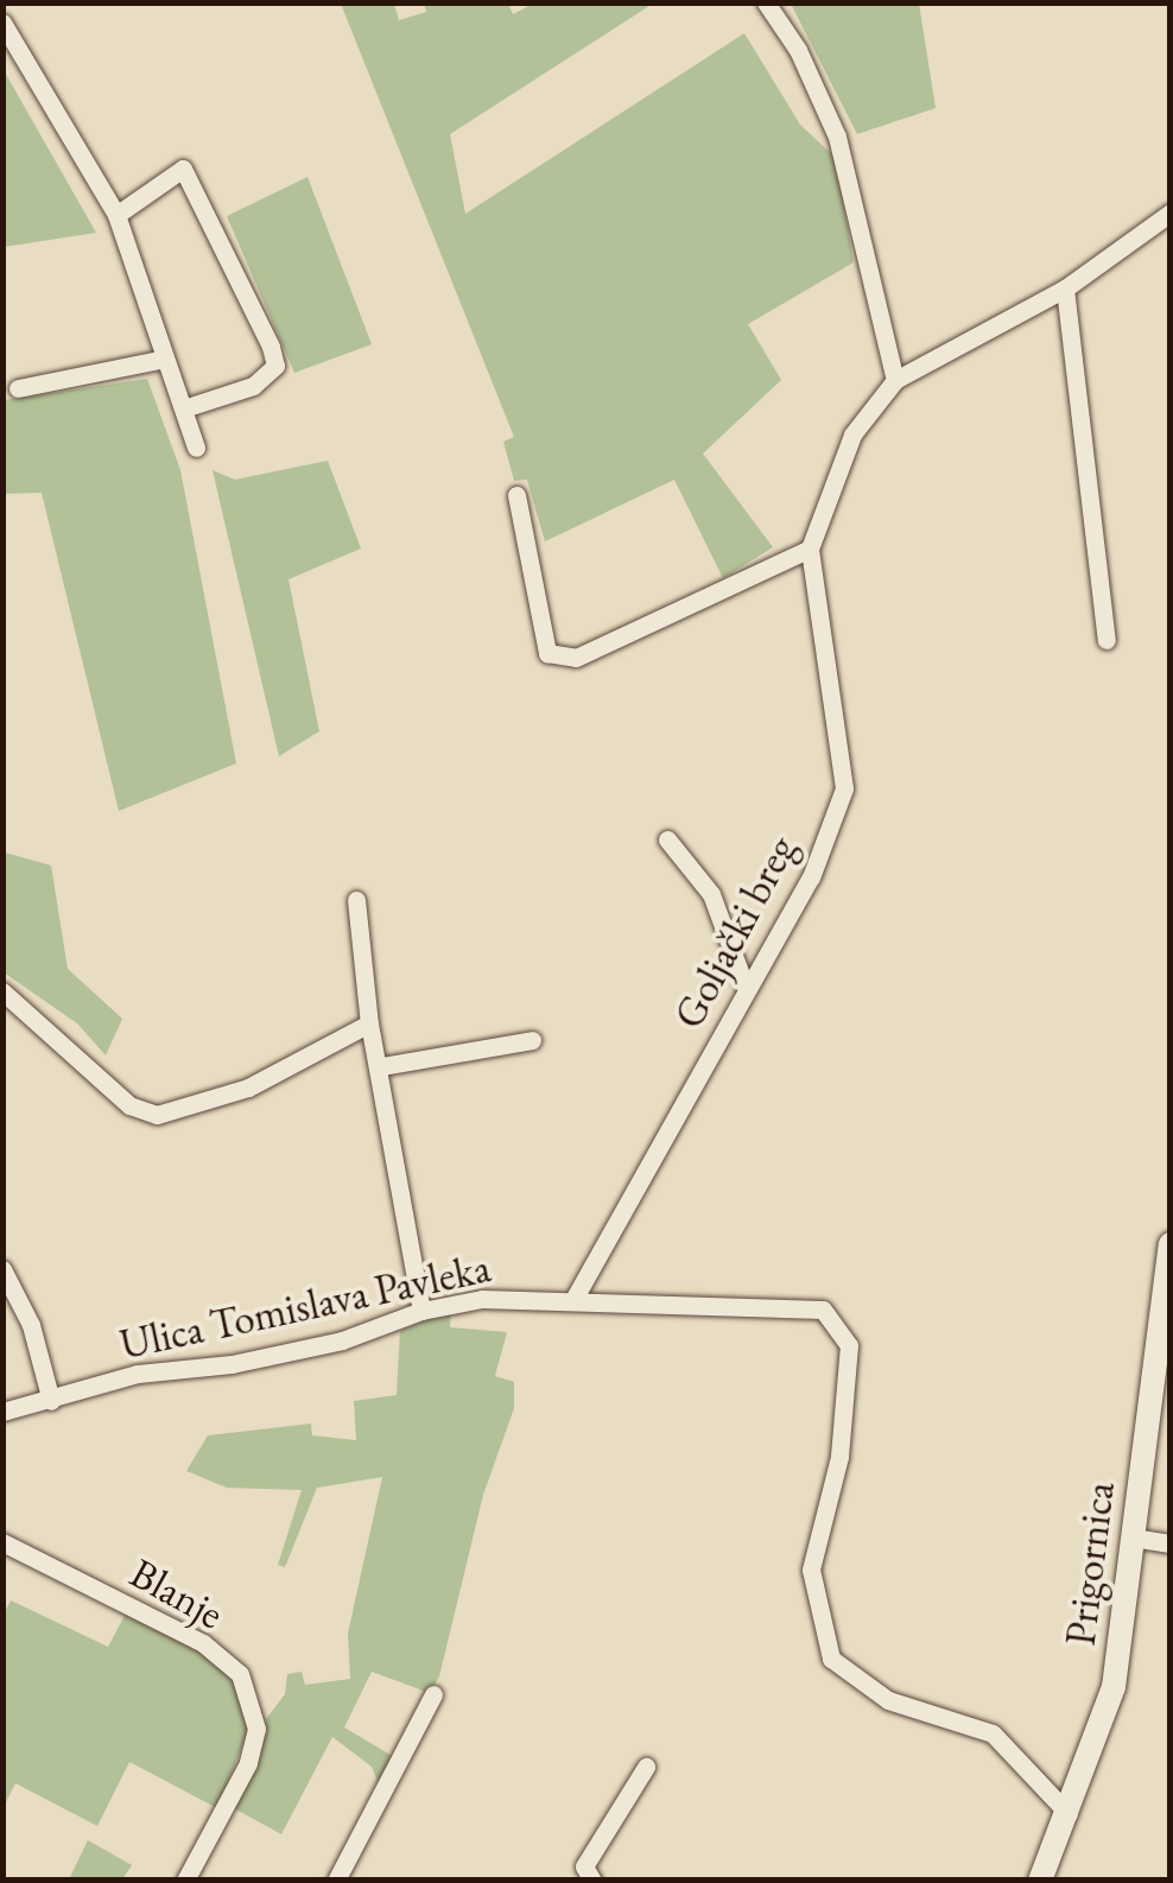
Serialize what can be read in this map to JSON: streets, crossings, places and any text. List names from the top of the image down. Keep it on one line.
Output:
{"streets":{"street":["Goljački breg","Ulica Tomislava Pavleka","Prigornica","Blanje"]},"crossings":[["Goljački breg","Ulica Tomislava Pavleka"],["Ulica Tomislava Pavleka","Prigornica"]]}
